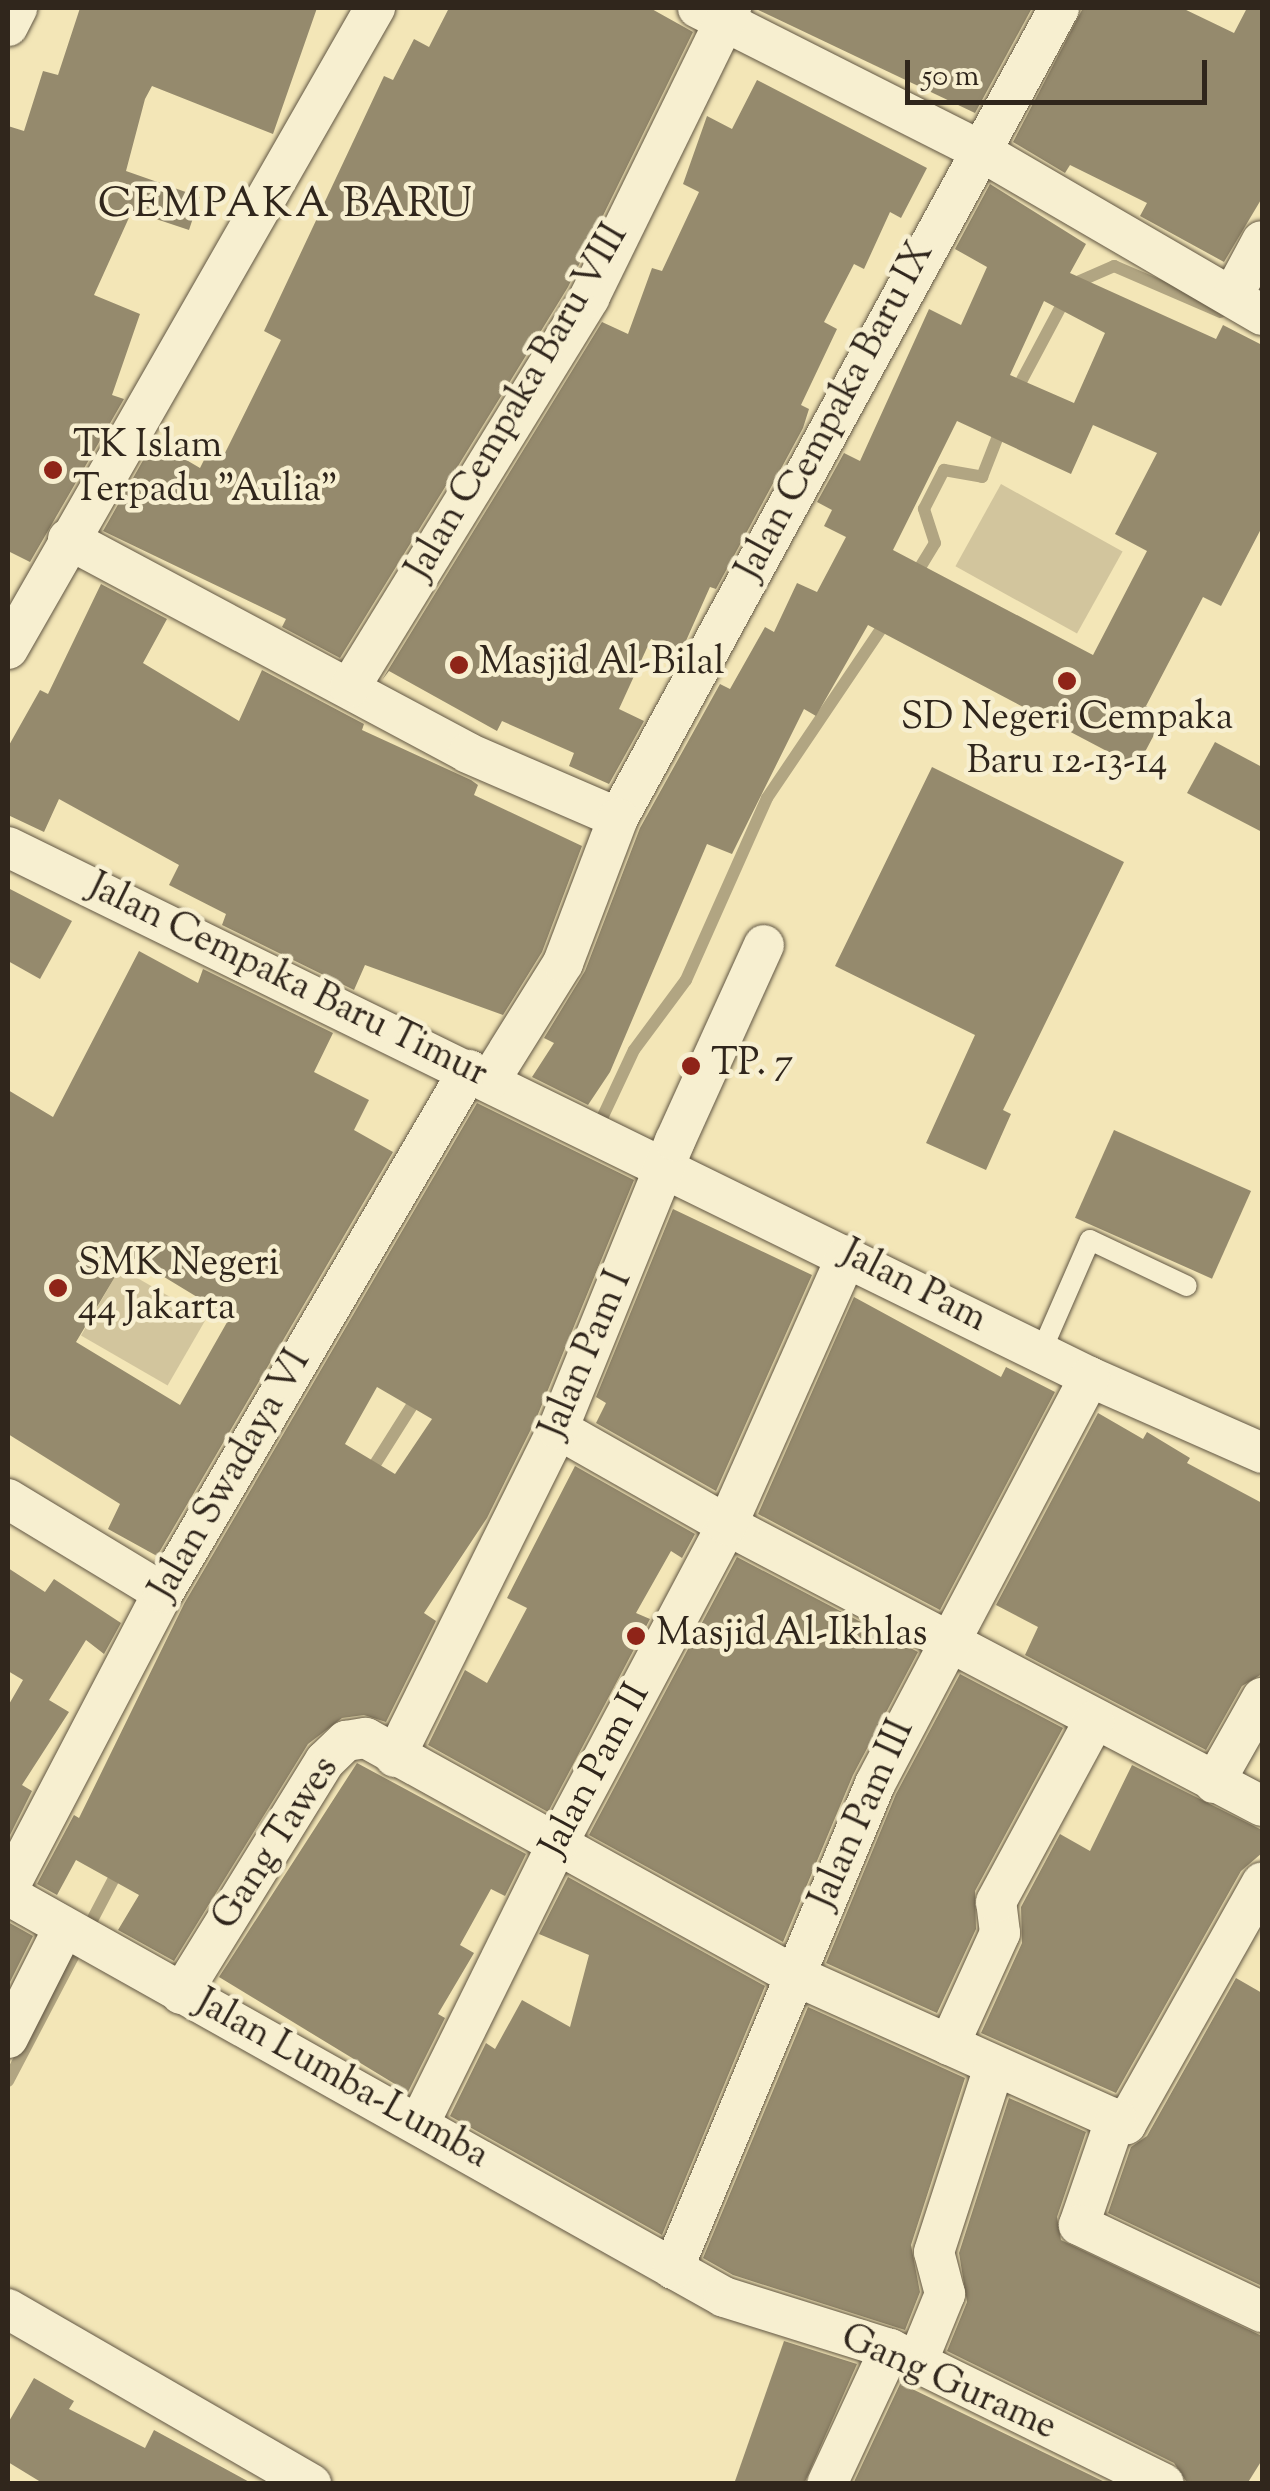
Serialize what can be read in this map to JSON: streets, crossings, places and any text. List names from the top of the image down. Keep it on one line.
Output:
{"streets":{"street":["Jalan Cempaka Baru VIII","Jalan Cempaka Baru IX","Jalan Cempaka Baru Timur","Jalan Pam","Jalan Pam I","Jalan Swadaya VI","Jalan Pam II","Jalan Pam III","Gang Tawes","Jalan Lumba-Lumba","Gang Gurame"]},"crossings":[["Jalan Cempaka Baru IX","Jalan Cempaka Baru Timur"],["Jalan Cempaka Baru IX","Jalan Swadaya VI"],["Jalan Cempaka Baru Timur","Jalan Pam"],["Jalan Cempaka Baru Timur","Jalan Swadaya VI"],["Jalan Pam","Jalan Pam I"],["Jalan Pam","Jalan Pam II"],["Jalan Pam","Jalan Pam III"],["Jalan Pam I","Gang Tawes"],["Jalan Swadaya VI","Jalan Lumba-Lumba"],["Jalan Pam II","Jalan Lumba-Lumba"],["Jalan Pam III","Jalan Lumba-Lumba"],["Jalan Pam III","Gang Gurame"],["Gang Tawes","Jalan Lumba-Lumba"],["Jalan Lumba-Lumba","Gang Gurame"]],"districts":["CEMPAKA BARU"],"places":["TK Islam Terpadu \"Aulia\"","Masjid Al-Bilal","SD Negeri Cempaka Baru 12-13-14","TP. 7","SMK Negeri 44 Jakarta","Masjid Al-Ikhlas"],"scale_bar":"50 m"}
